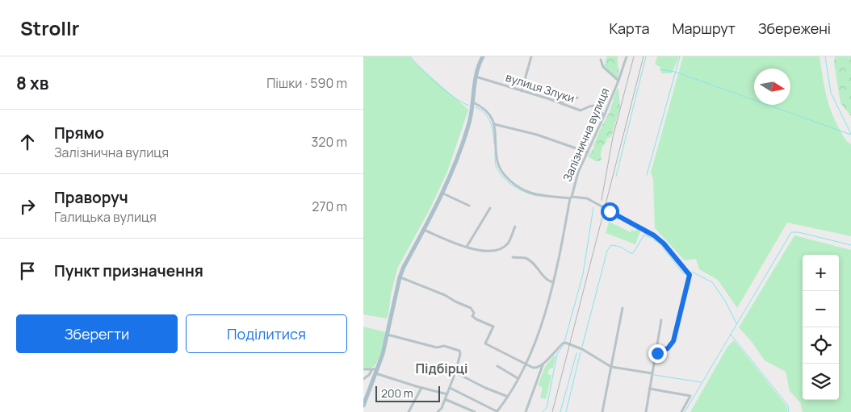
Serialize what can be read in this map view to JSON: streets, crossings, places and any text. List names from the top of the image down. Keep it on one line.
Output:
{"streets":{"street":["вулиця Злуки","Залізнична вулиця"]},"districts":["Підбірці"],"scale_bar":"200 m","north":"right","page":{"header":"Strollr","nav":["Карта","Маршрут","Збережені"],"heading":["8 хв","Пішки · 590 m"],"list":[["Прямо","Залізнична вулиця","320 m"],["Праворуч","Галицька вулиця","270 m"],"Пункт призначення"],"map_buttons":["+","−"],"buttons":["Зберегти","Поділитися"],"scale":"200 m"}}
